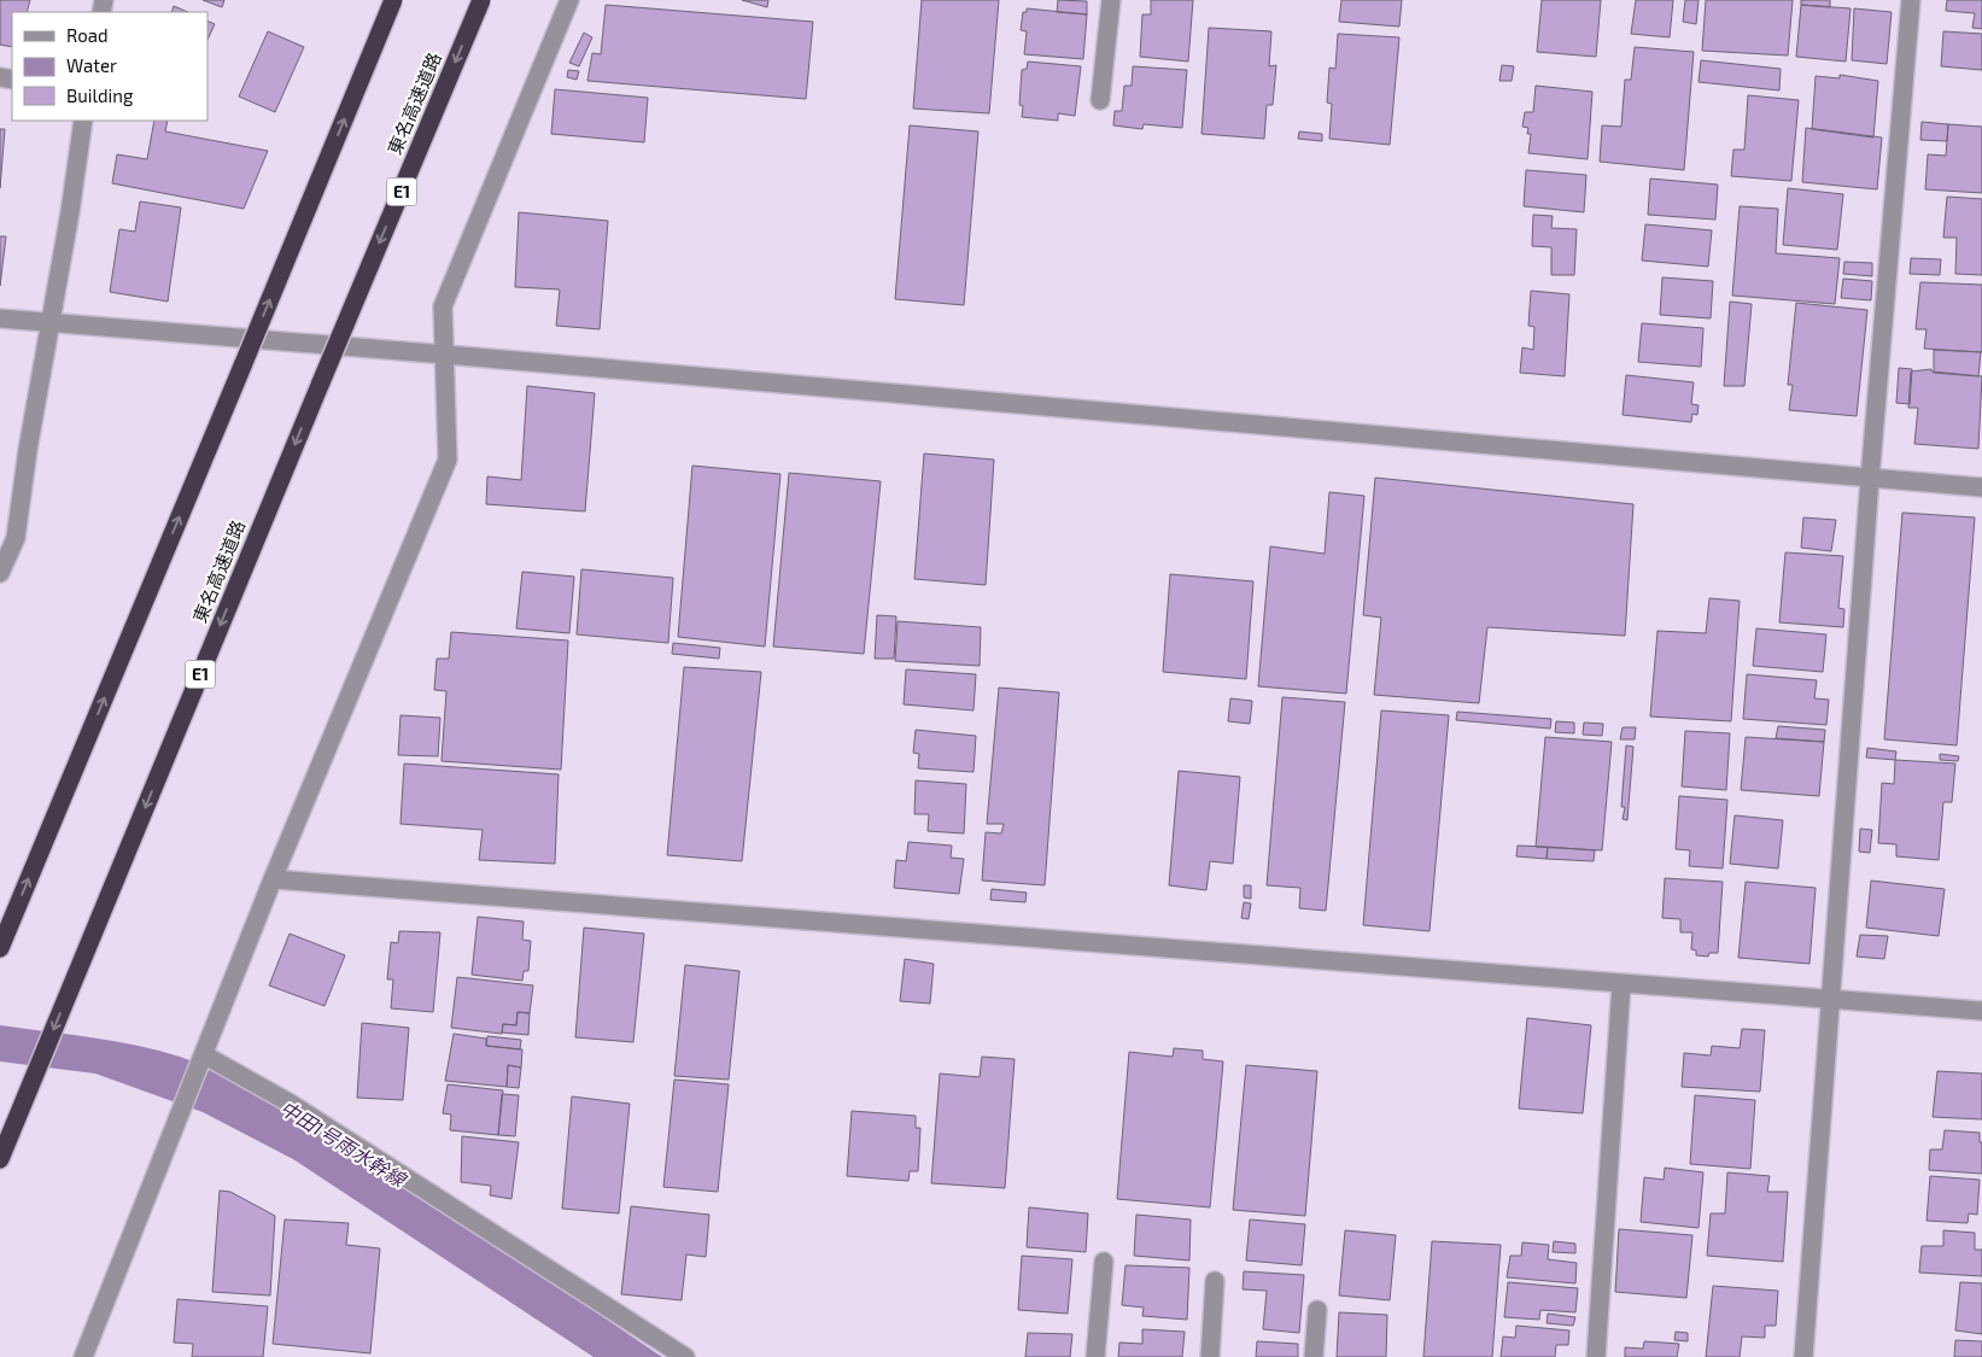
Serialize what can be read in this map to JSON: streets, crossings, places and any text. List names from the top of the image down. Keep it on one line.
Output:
{"streets":{"highway":["東名高速道路","E1"]},"water":["中田1号雨水幹線"],"legend":["Road","Water","Building"]}
